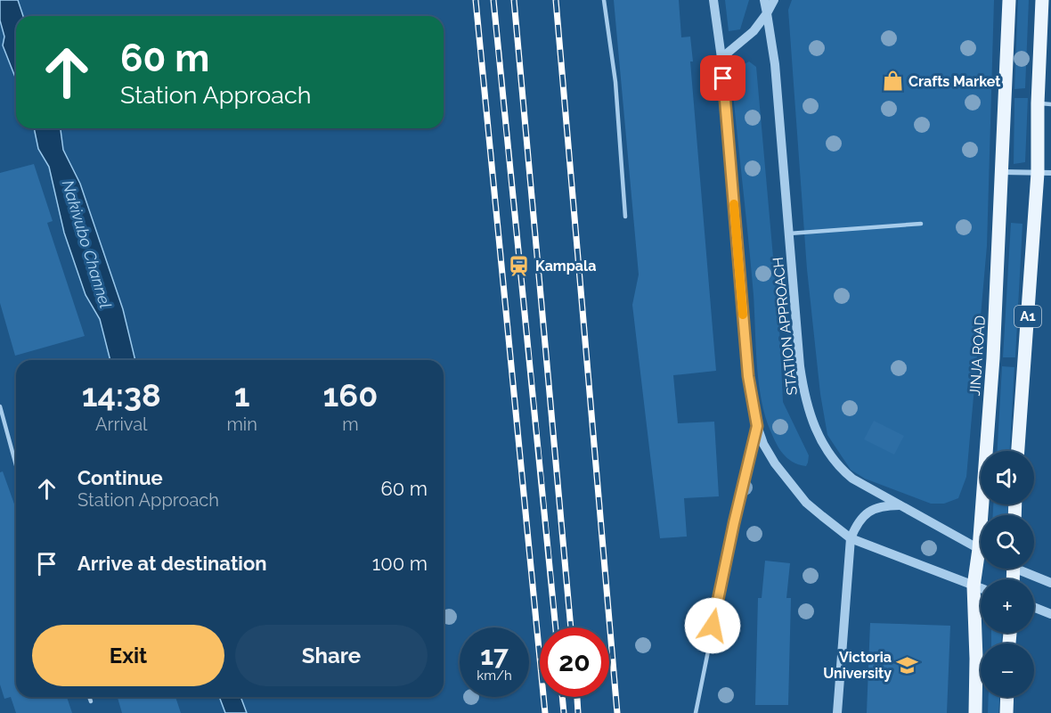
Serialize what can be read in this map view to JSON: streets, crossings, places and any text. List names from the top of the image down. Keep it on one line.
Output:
{"streets":{"main road":["A1","JINJA ROAD"],"street":["STATION APPROACH"]},"water":["Nakivubo Channel"],"places":{"shop":["Crafts Market"],"station":["Kampala"],"school or university":["Victoria University"]},"page":{"turn":["60 m","Station Approach"],"eta":["14:38","Arrival","1","min","160","m"],"map_buttons":["+","−"],"list":[{"name":"Continue","note":"Station Approach","value":"60 m"},{"name":"Arrive at destination","value":"100 m"}],"buttons":["Exit","Share"],"speed":"17 km/h","limit":"20"}}
